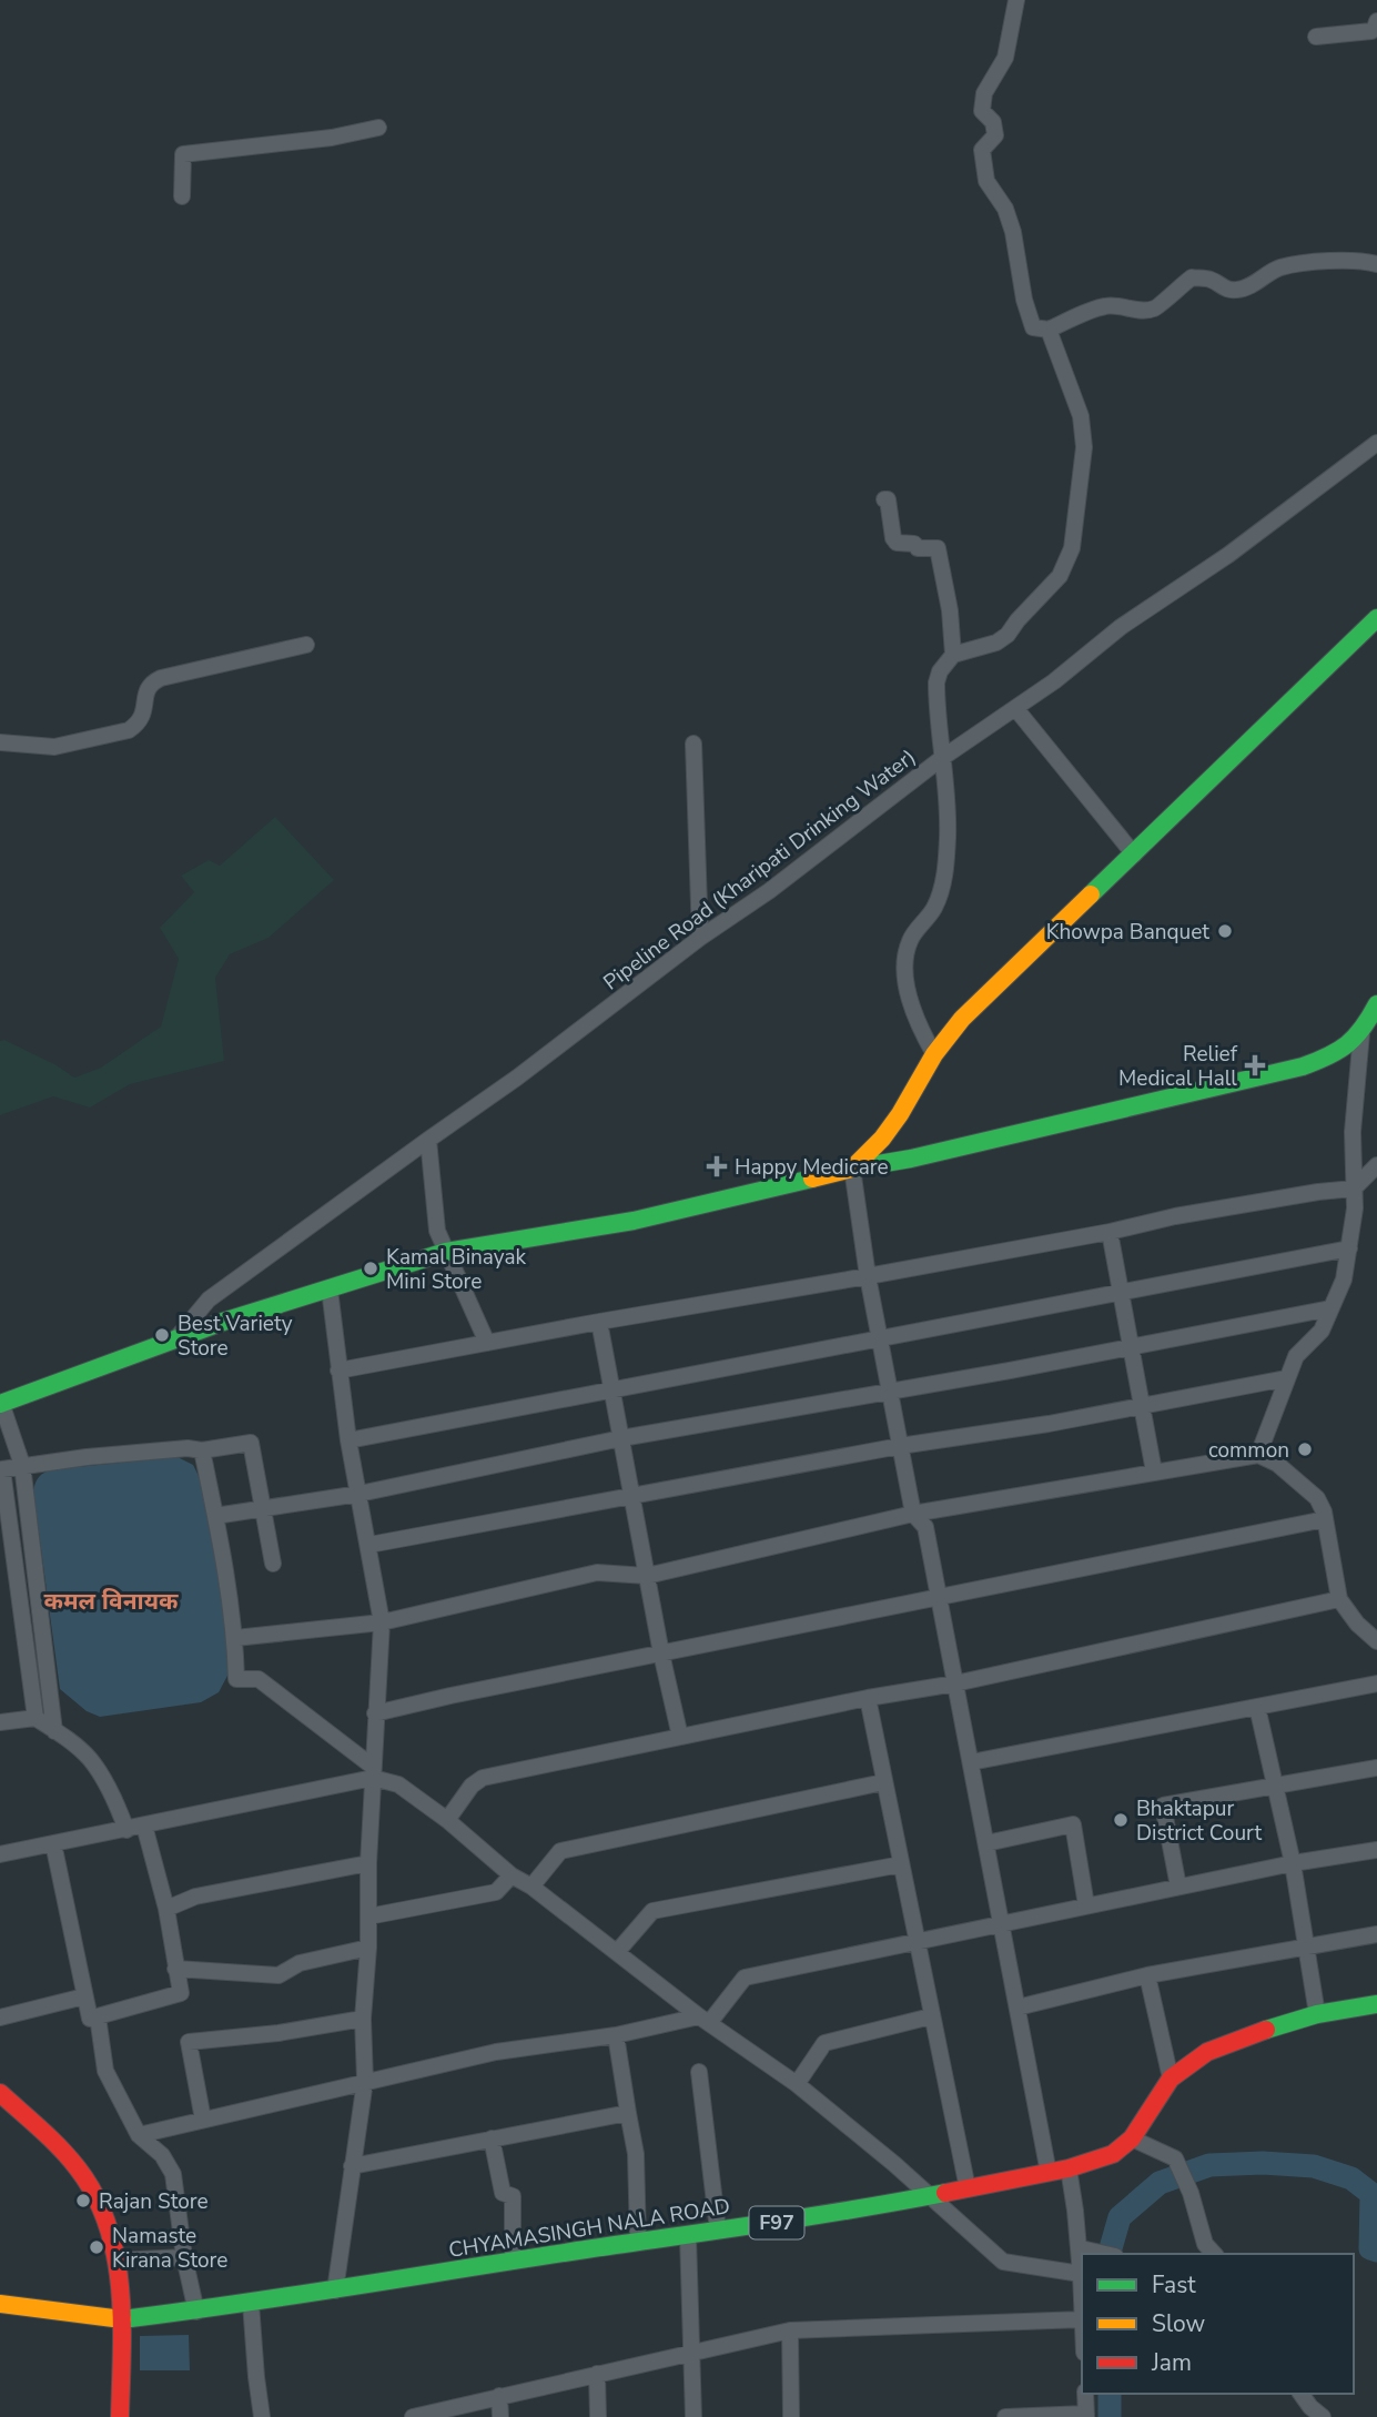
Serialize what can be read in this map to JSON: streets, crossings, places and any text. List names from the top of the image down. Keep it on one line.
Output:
{"streets":{"main road":["F97","CHYAMASINGH NALA ROAD"],"street":["Pipeline Road (Kharipati Drinking Water)"]},"districts":["कमल विनायक"],"places":{"other":["Khowpa Banquet","Kamal Binayak Mini Store","Best Variety Store","common","Bhaktapur District Court","Rajan Store","Namaste Kirana Store"],"health":["Relief Medical Hall","Happy Medicare"]},"legend":["Fast","Slow","Jam"]}
